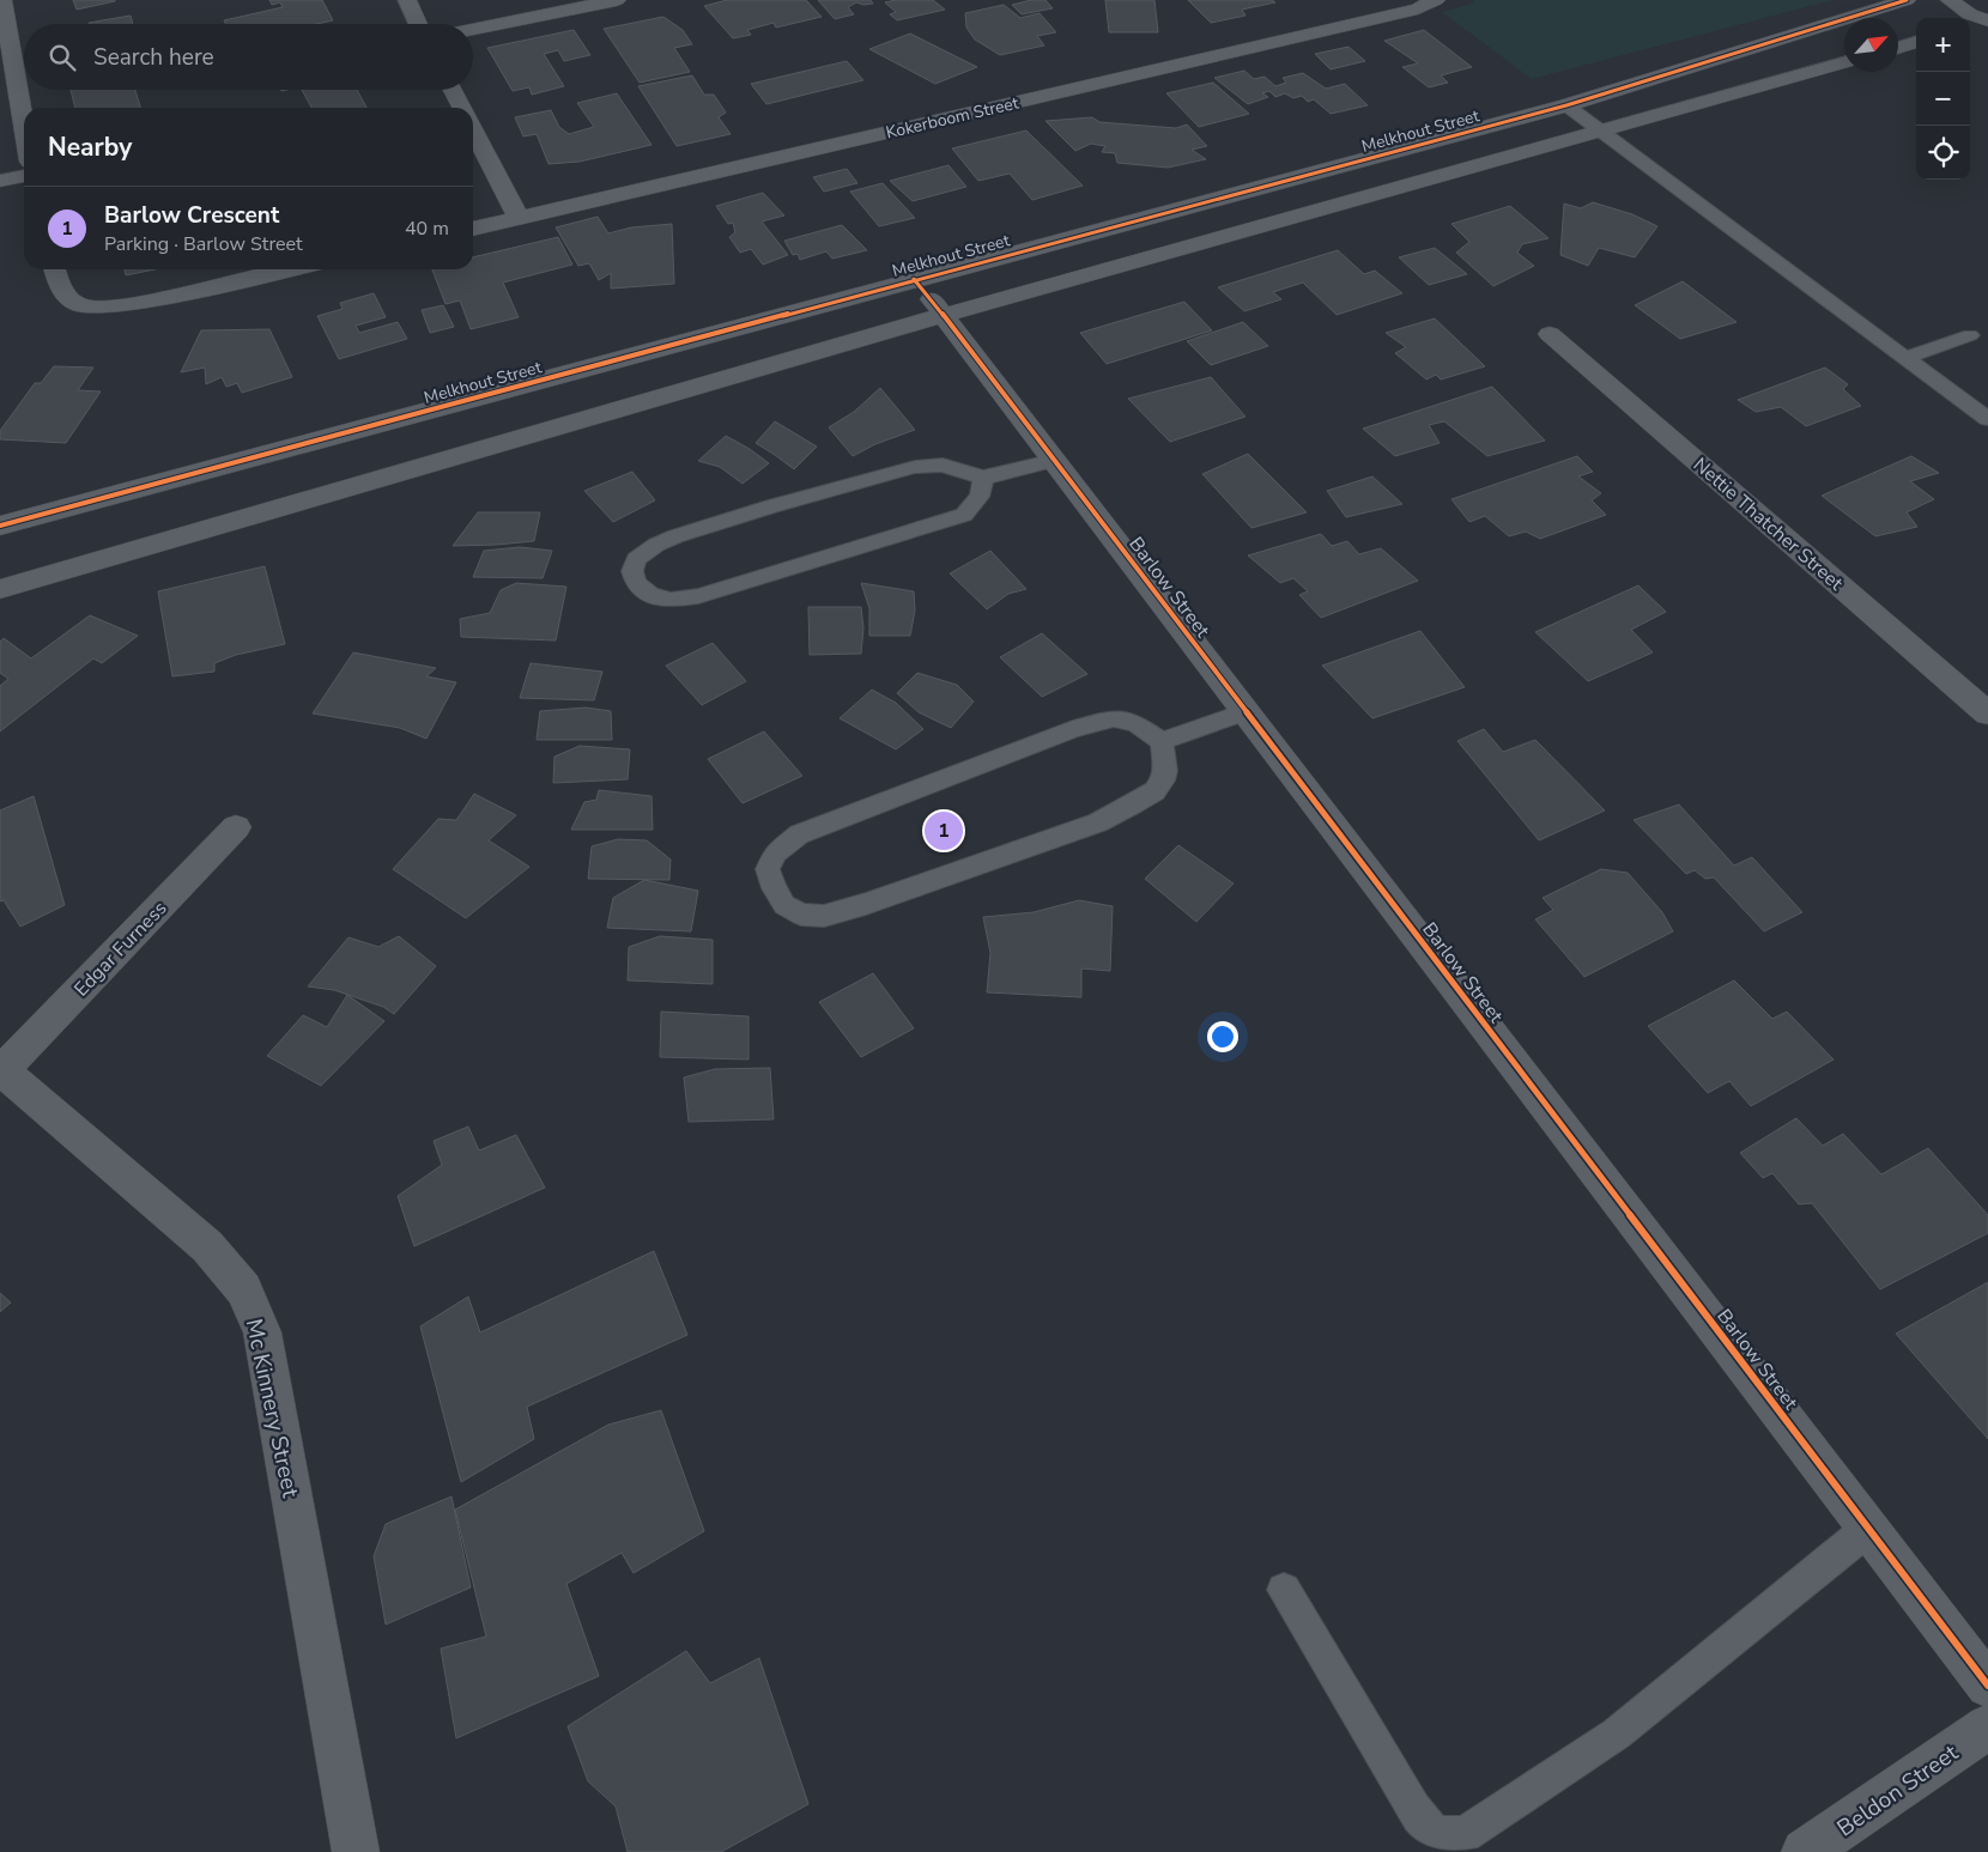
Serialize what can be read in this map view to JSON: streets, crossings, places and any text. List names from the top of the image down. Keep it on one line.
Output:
{"streets":{"street":["Kokerboom Street","Melkhout Street","Nettie Thatcher Street","Barlow Street","Edgar Furness","Mc Kinnery Street","Beldon Street"]},"crossings":[["Melkhout Street","Barlow Street"],["Edgar Furness","Mc Kinnery Street"]],"north":"top right","page":{"map_buttons":["+","−"],"search":"Search here","heading":"Nearby","list":[{"mark":"1","name":"Barlow Crescent","note":"Parking · Barlow Street","value":"40 m"}],"pins":"1"}}
